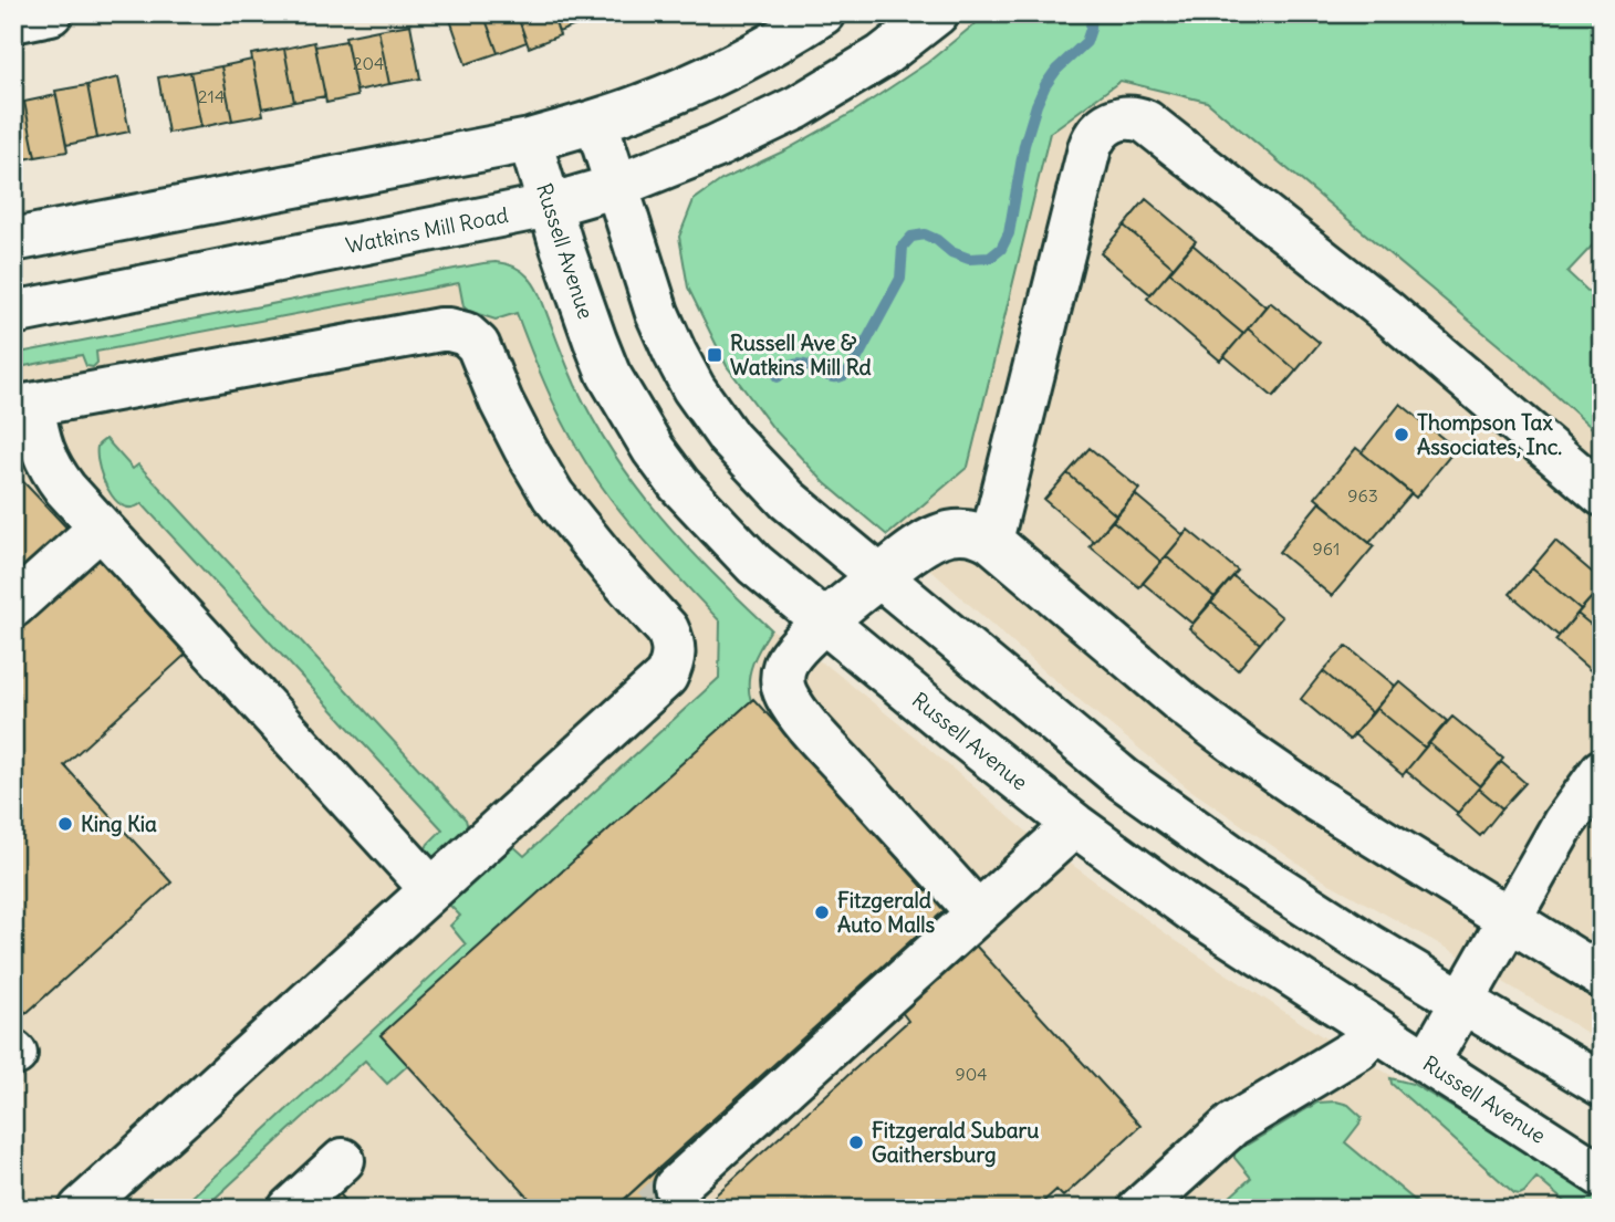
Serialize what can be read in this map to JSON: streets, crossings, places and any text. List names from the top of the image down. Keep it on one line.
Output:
{"streets":{"street":["Watkins Mill Road","Russell Avenue"]},"crossings":[["Watkins Mill Road","Russell Avenue"]],"places":{"transit":["Russell Ave & Watkins Mill Rd"],"other":["Thompson Tax Associates, Inc.","King Kia","Fitzgerald Auto Malls","Fitzgerald Subaru Gaithersburg"]},"house_numbers":["204","214","963","961","904"]}
